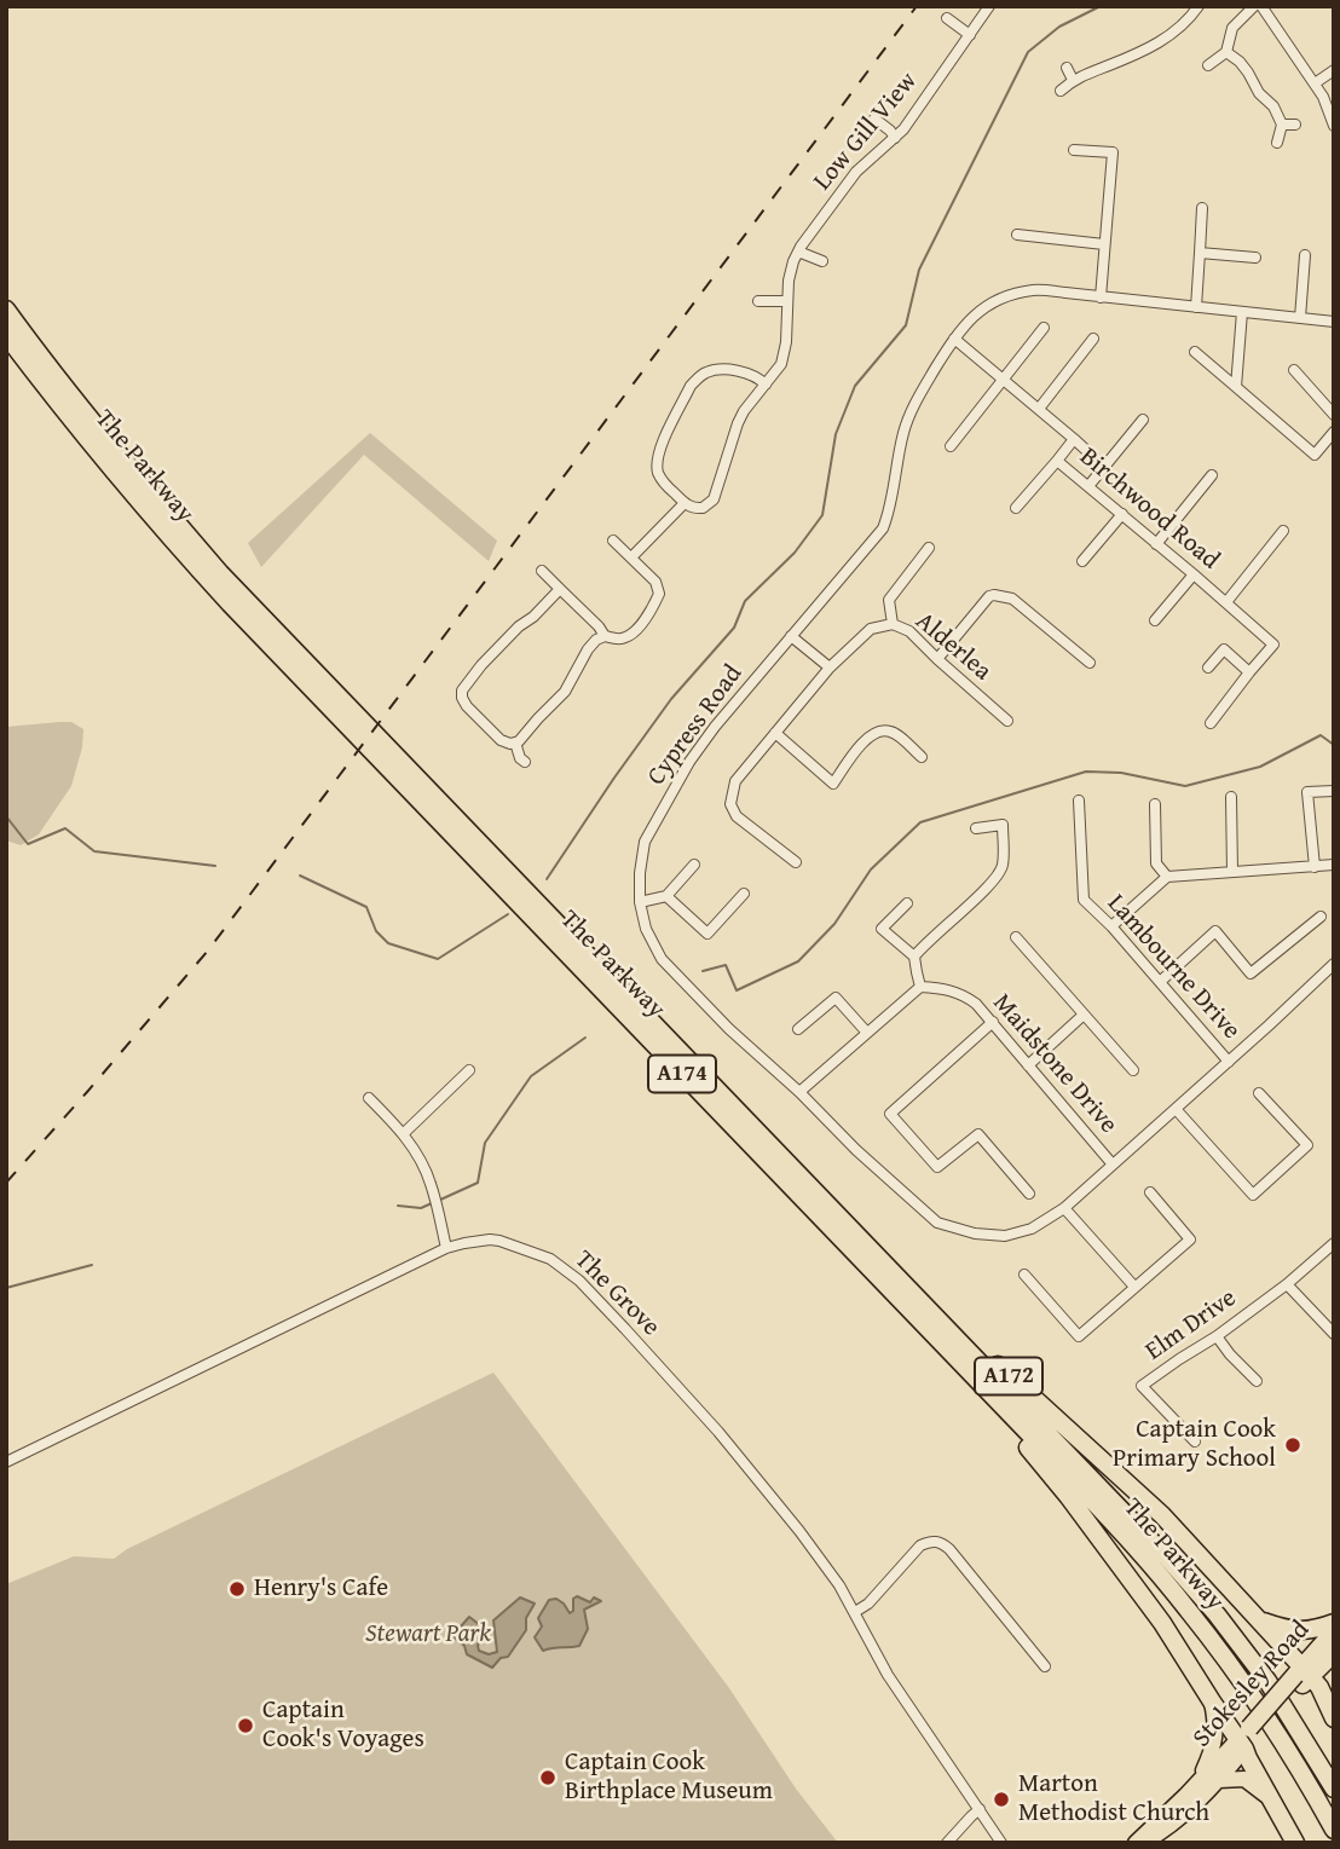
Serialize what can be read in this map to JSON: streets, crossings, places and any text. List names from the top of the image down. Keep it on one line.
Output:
{"streets":{"highway":["The Parkway","A174","A172","Stokesley Road"],"street":["Low Gill View","Birchwood Road","Alderlea","Cypress Road","Lambourne Drive","Maidstone Drive","The Grove","Elm Drive"]},"crossings":[["The Parkway","A174"],["The Parkway","A172"],["Birchwood Road","Cypress Road"],["Cypress Road","Lambourne Drive"],["Cypress Road","Maidstone Drive"],["A174","Stokesley Road"],["A172","Stokesley Road"]],"parks":["Stewart Park"],"places":["Captain Cook Primary School","Henry's Cafe","Captain Cook's Voyages","Captain Cook Birthplace Museum","Marton Methodist Church"]}
